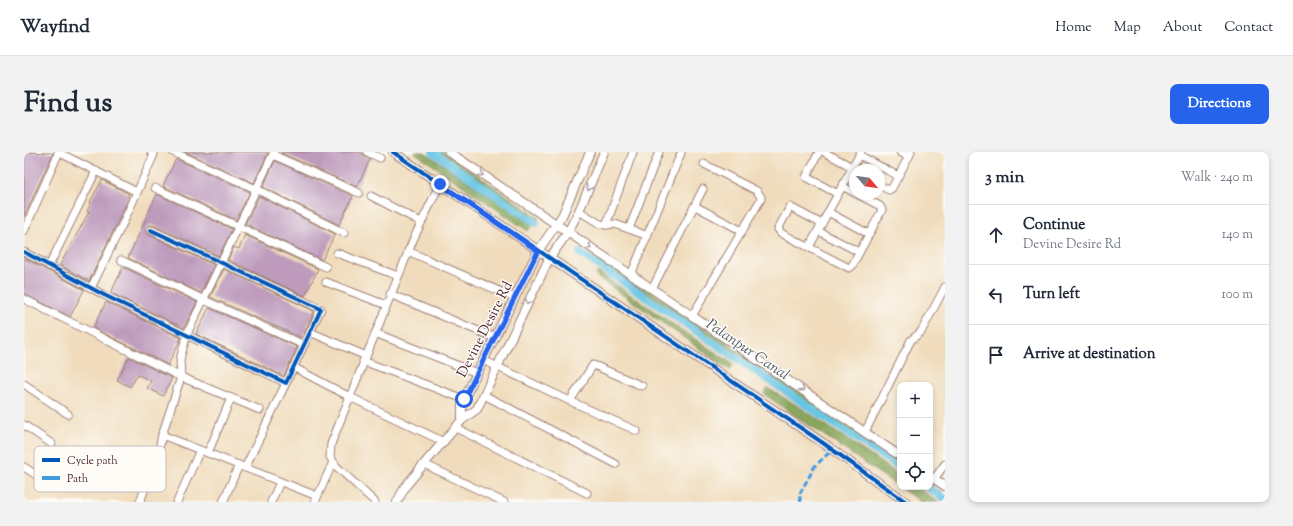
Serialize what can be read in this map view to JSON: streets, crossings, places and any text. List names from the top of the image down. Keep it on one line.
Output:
{"streets":{"street":["Devine Desire Rd"]},"water":["Palanpur Canal"],"legend":["Cycle path","Path"],"north":"bottom right","page":{"header":"Wayfind","nav":["Home","Map","About","Contact"],"title":"Find us","buttons":"Directions","heading":["3 min","Walk · 240 m"],"list":[["Continue","Devine Desire Rd","140 m"],["Turn left","100 m"],"Arrive at destination"],"map_buttons":["+","−"]}}
